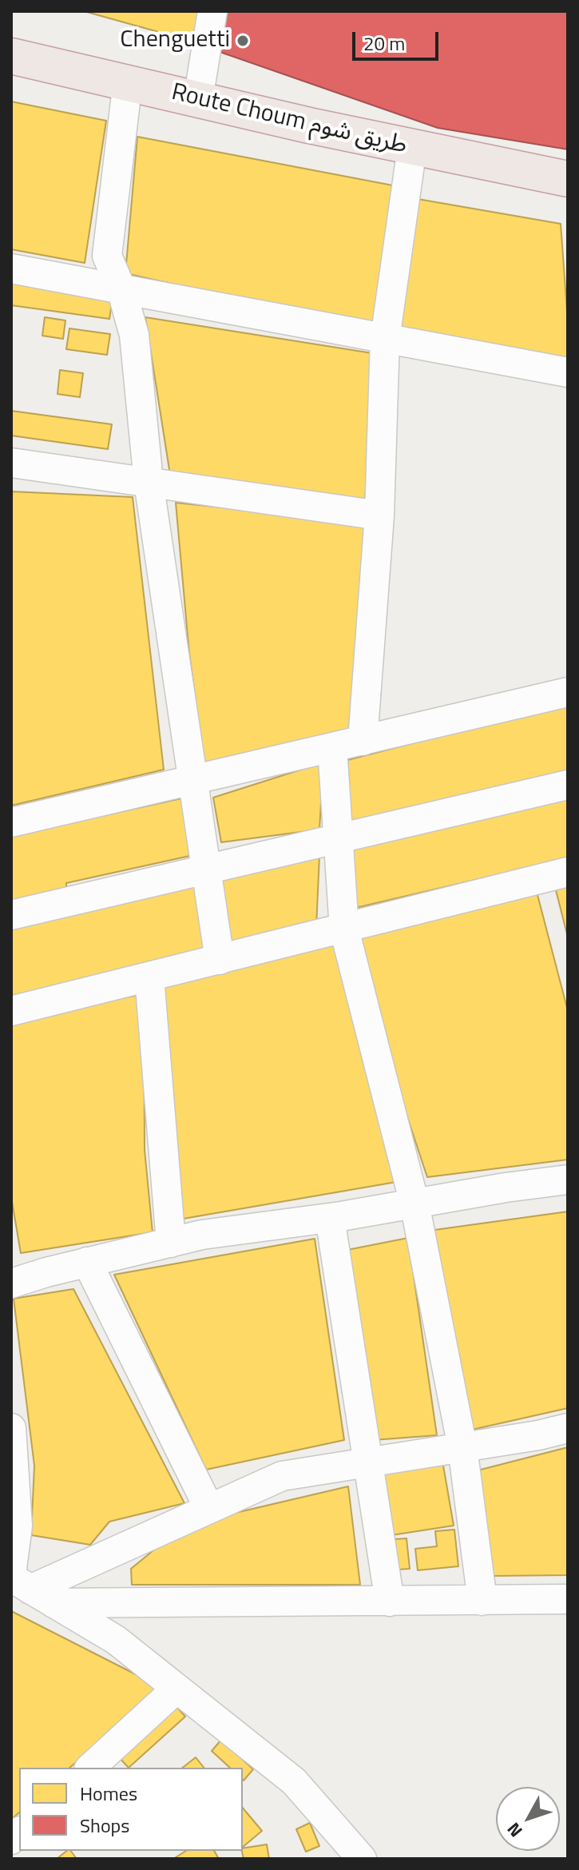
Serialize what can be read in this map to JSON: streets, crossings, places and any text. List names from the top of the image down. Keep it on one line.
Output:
{"streets":{"highway":["Route Choum طريق شوم"]},"places":["Chenguetti"],"legend":["Homes","Shops"],"scale_bar":"20 m","north":"bottom left"}
